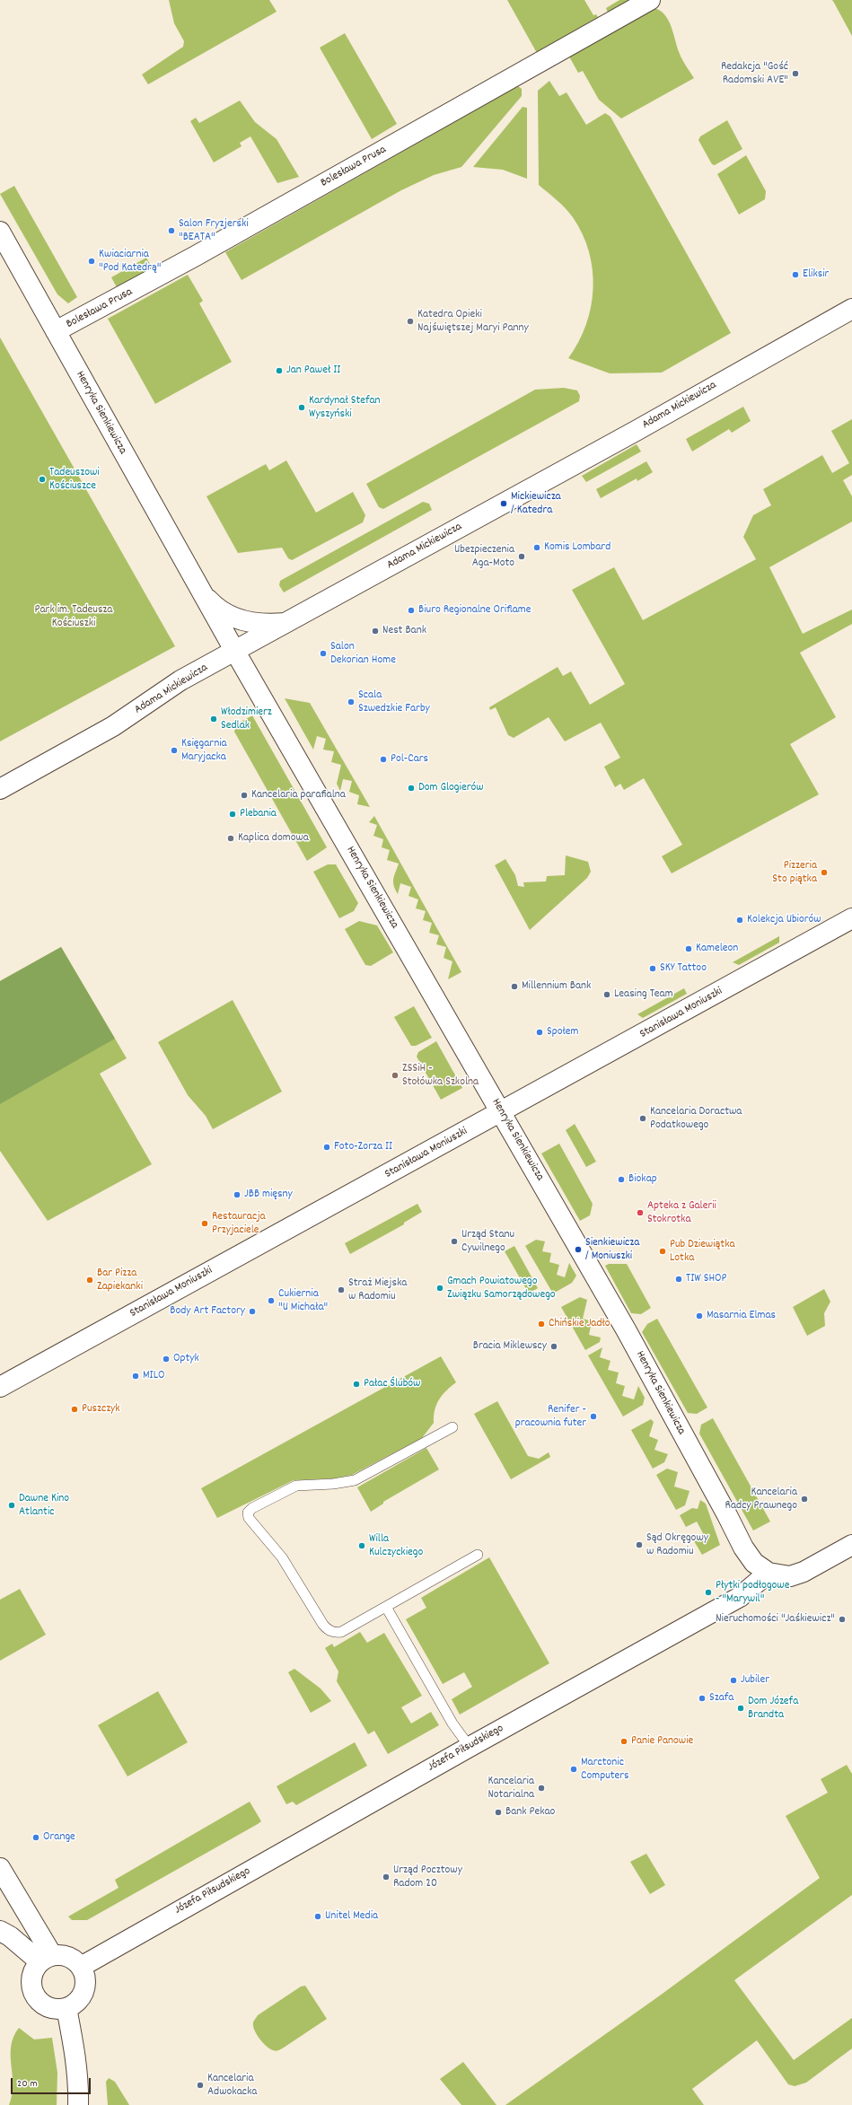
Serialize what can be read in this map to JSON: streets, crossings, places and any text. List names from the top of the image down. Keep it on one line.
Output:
{"streets":{"street":["Bolesława Prusa","Adama Mickiewicza","Henryka Sienkiewicza","Stanisława Moniuszki","Józefa Piłsudskiego"]},"crossings":[["Bolesława Prusa","Henryka Sienkiewicza"],["Adama Mickiewicza","Henryka Sienkiewicza"],["Henryka Sienkiewicza","Stanisława Moniuszki"],["Henryka Sienkiewicza","Józefa Piłsudskiego"]],"parks":["Park im. Tadeusza Kościuszki"],"places":["Redakcja \"Gość Radomski AVE\"","Salon Fryzjerski \"BEATA\"","Kwiaciarnia \"Pod Katedrą\"","Eliksir","Katedra Opieki Najświętszej Maryi Panny","Jan Paweł II","Kardynał Stefan Wyszyński","Tadeuszowi Kościuszce","Mickiewicza / Katedra","Komis Lombard","Ubezpieczenia Aga-Moto","Biuro Regionalne Oriflame","Nest Bank","Salon Dekorian Home","Scala Szwedzkie Farby","Włodzimierz Sedlak","Księgarnia Maryjacka","Pol-Cars","Dom Glogierów","Kancelaria parafialna","Plebania","Kaplica domowa","Pizzeria Sto piątka","Kolekcja Ubiorów","Kameleon","SKY Tattoo","Millennium Bank","Leasing Team","Społem","ZSSiH - Stołówka Szkolna","Kancelaria Doractwa Podatkowego","Foto-Zorza II","Biokap","JBB mięsny","Apteka z Galerii Stokrotka","Restauracja Przyjaciele","Urząd Stanu Cywilnego","Sienkiewicza / Moniuszki","Pub Dziewiątka Lotka","TIW SHOP","Bar Pizza Zapiekanki","Gmach Powiatowego Związku Samorządowego","Straż Miejska w Radomiu","Cukiernia \"U Michała\"","Body Art Factory","Masarnia Elmas","Chińskie Jadło","Bracia Miklewscy","Optyk","MILO","Pałac Ślubów","Puszczyk","Renifer - pracownia futer","Kancelaria Radcy Prawnego","Dawne Kino Atlantic","Sąd Okręgowy w Radomiu","Willa Kulczyckiego","Płytki podłogowe - \"Marywil\"","Nieruchomości \"Jaśkiewicz\"","Jubiler","Szafa","Dom Józefa Brandta","Panie Panowie","Marctonic Computers","Kancelaria Notarialna","Bank Pekao","Orange","Urząd Pocztowy Radom 20","Unitel Media","Kancelaria Adwokacka"],"scale_bar":"20 m"}
